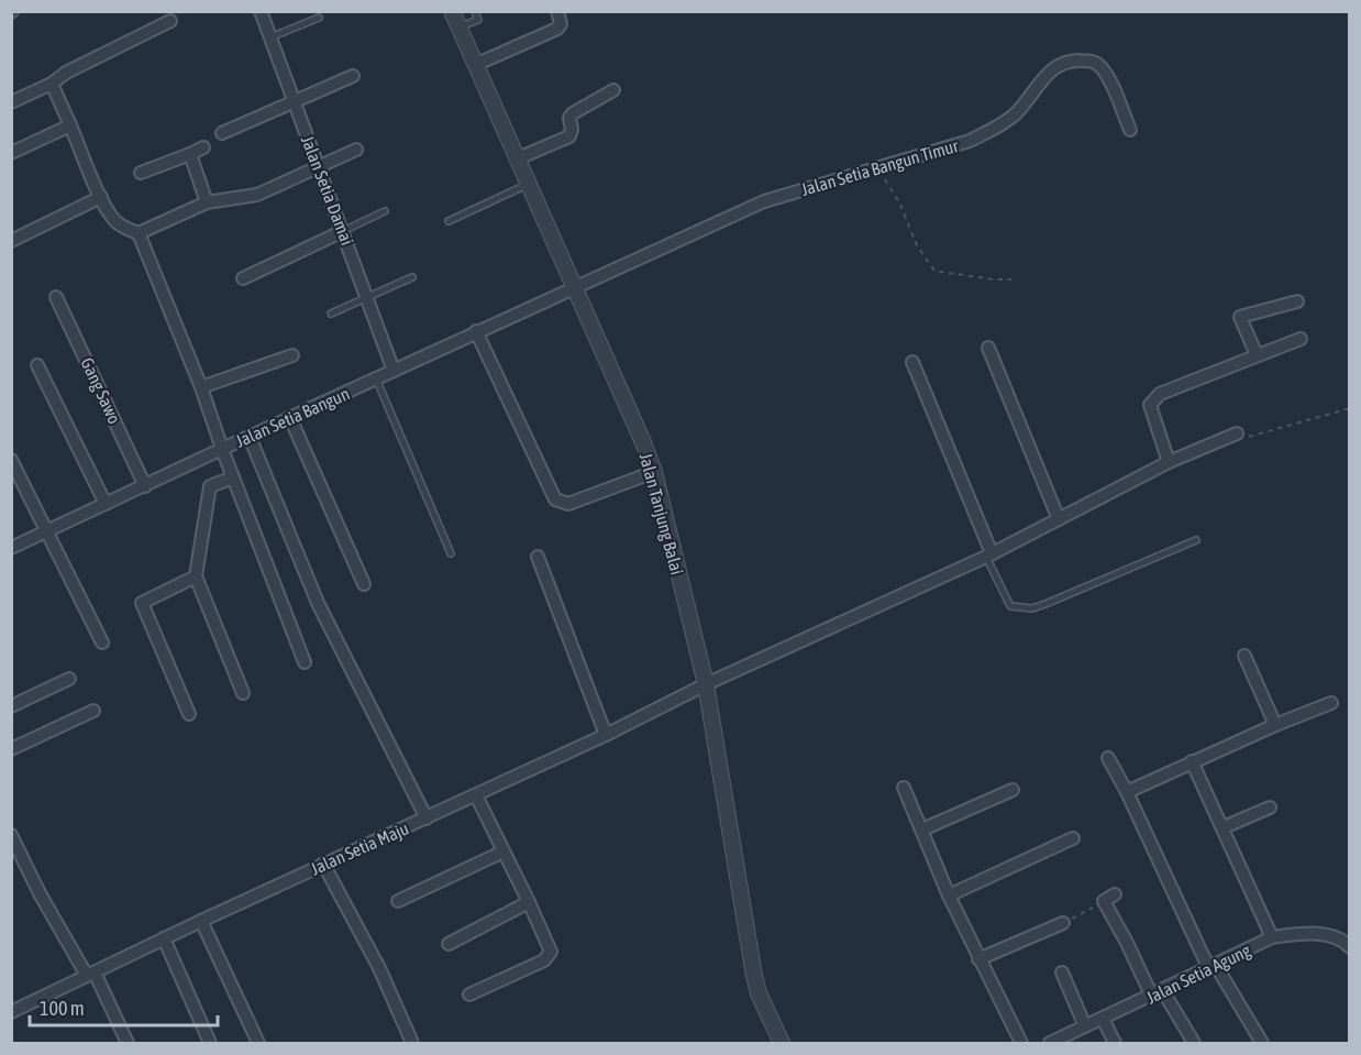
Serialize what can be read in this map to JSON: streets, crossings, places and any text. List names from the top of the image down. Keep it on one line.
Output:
{"streets":{"street":["Jalan Setia Bangun Timur","Jalan Setia Damai","Gang Sawo","Jalan Setia Bangun","Jalan Tanjung Balai","Jalan Setia Maju","Jalan Setia Agung"]},"crossings":[["Jalan Setia Bangun Timur","Jalan Setia Bangun"],["Jalan Setia Bangun Timur","Jalan Tanjung Balai"],["Jalan Setia Damai","Jalan Setia Bangun"],["Gang Sawo","Jalan Setia Bangun"],["Jalan Setia Bangun","Jalan Tanjung Balai"],["Jalan Tanjung Balai","Jalan Setia Maju"]],"scale_bar":"100 m"}
